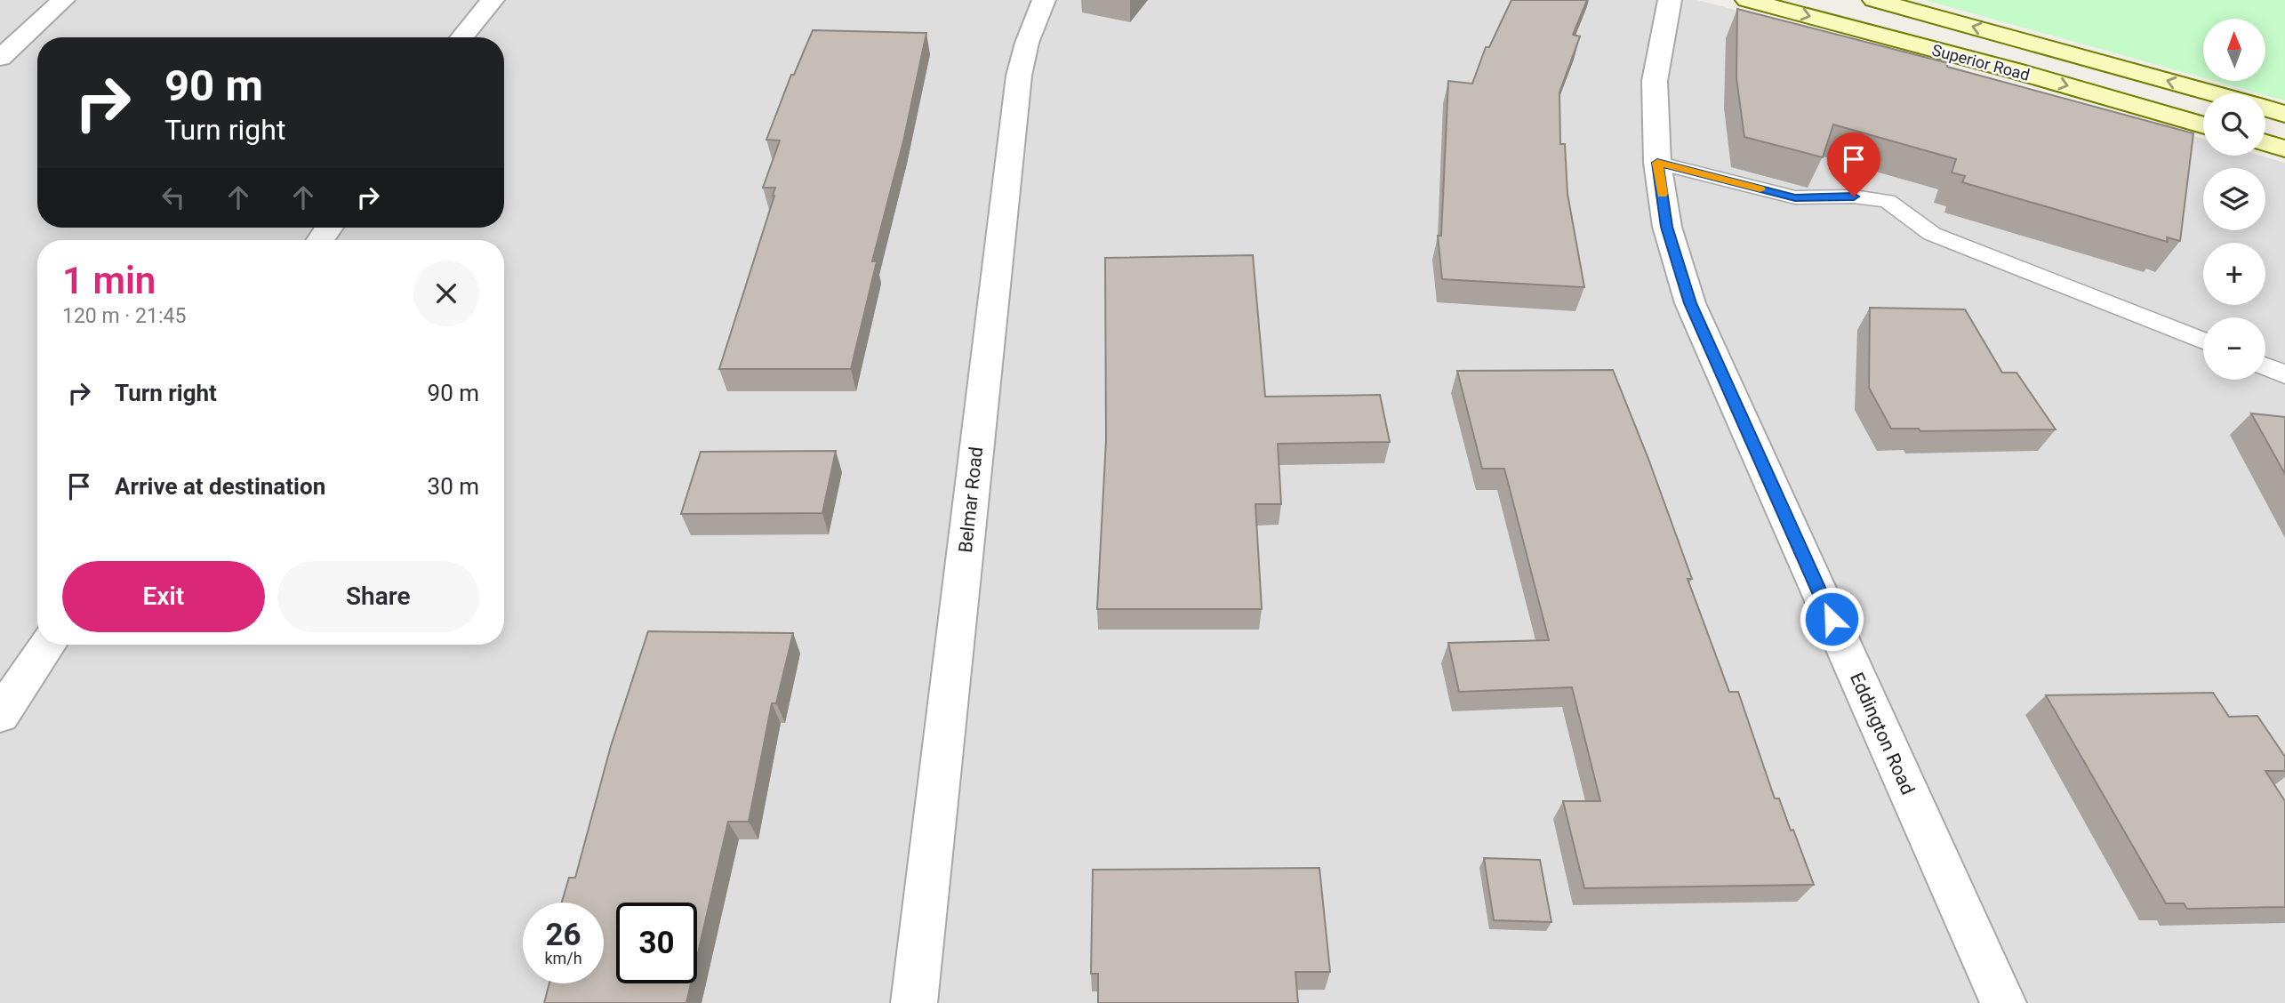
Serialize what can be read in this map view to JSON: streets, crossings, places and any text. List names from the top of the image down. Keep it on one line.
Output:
{"streets":{"main road":["Superior Road"],"street":["Belmar Road","Eddington Road"]},"north":"top","page":{"map_buttons":["+","−"],"turn":["90 m","Turn right"],"heading":["1 min","120 m · 21:45"],"list":[{"name":"Turn right","value":"90 m"},{"name":"Arrive at destination","value":"30 m"}],"buttons":["Exit","Share"],"speed":"26 km/h","limit":"30"}}
